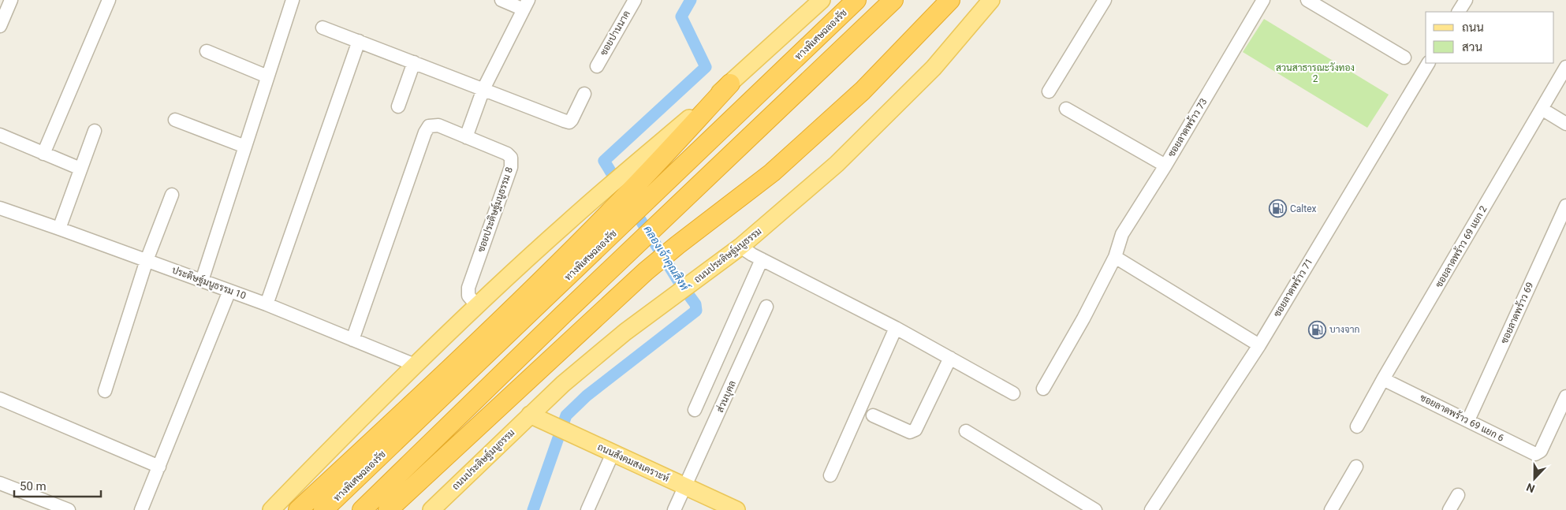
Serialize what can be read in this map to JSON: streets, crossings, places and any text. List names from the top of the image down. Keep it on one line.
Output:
{"streets":{"highway":["ทางพิเศษฉลองรัช"],"main road":["ถนนประดิษฐ์มนูธรรม","ถนนสังคมสงเคราะห์"],"street":["ซอยปานนาค","ซอยลาดพร้าว 73","ซอยประดิษฐ์มนูธรรม 8","ซอยลาดพร้าว 69 แยก 2","ประดิษฐ์มนูธรรม 10","ซอยลาดพร้าว 71","ซอยลาดพร้าว 69","ส่วนบุคล","ซอยลาดพร้าว 69 แยก 6"]},"crossings":[["ซอยลาดพร้าว 69 แยก 2","ซอยลาดพร้าว 69 แยก 6"],["ถนนประดิษฐ์มนูธรรม","ถนนสังคมสงเคราะห์"],["ซอยลาดพร้าว 69","ซอยลาดพร้าว 69 แยก 6"],["ส่วนบุคล","ถนนสังคมสงเคราะห์"]],"water":["คลองเจ้าคุณสิงห์"],"parks":["สวนสาธารณะวังทอง 2"],"places":{"fuel station":["Caltex","บางจาก"]},"legend":["ถนน","สวน"],"scale_bar":"50 m","north":"bottom"}
